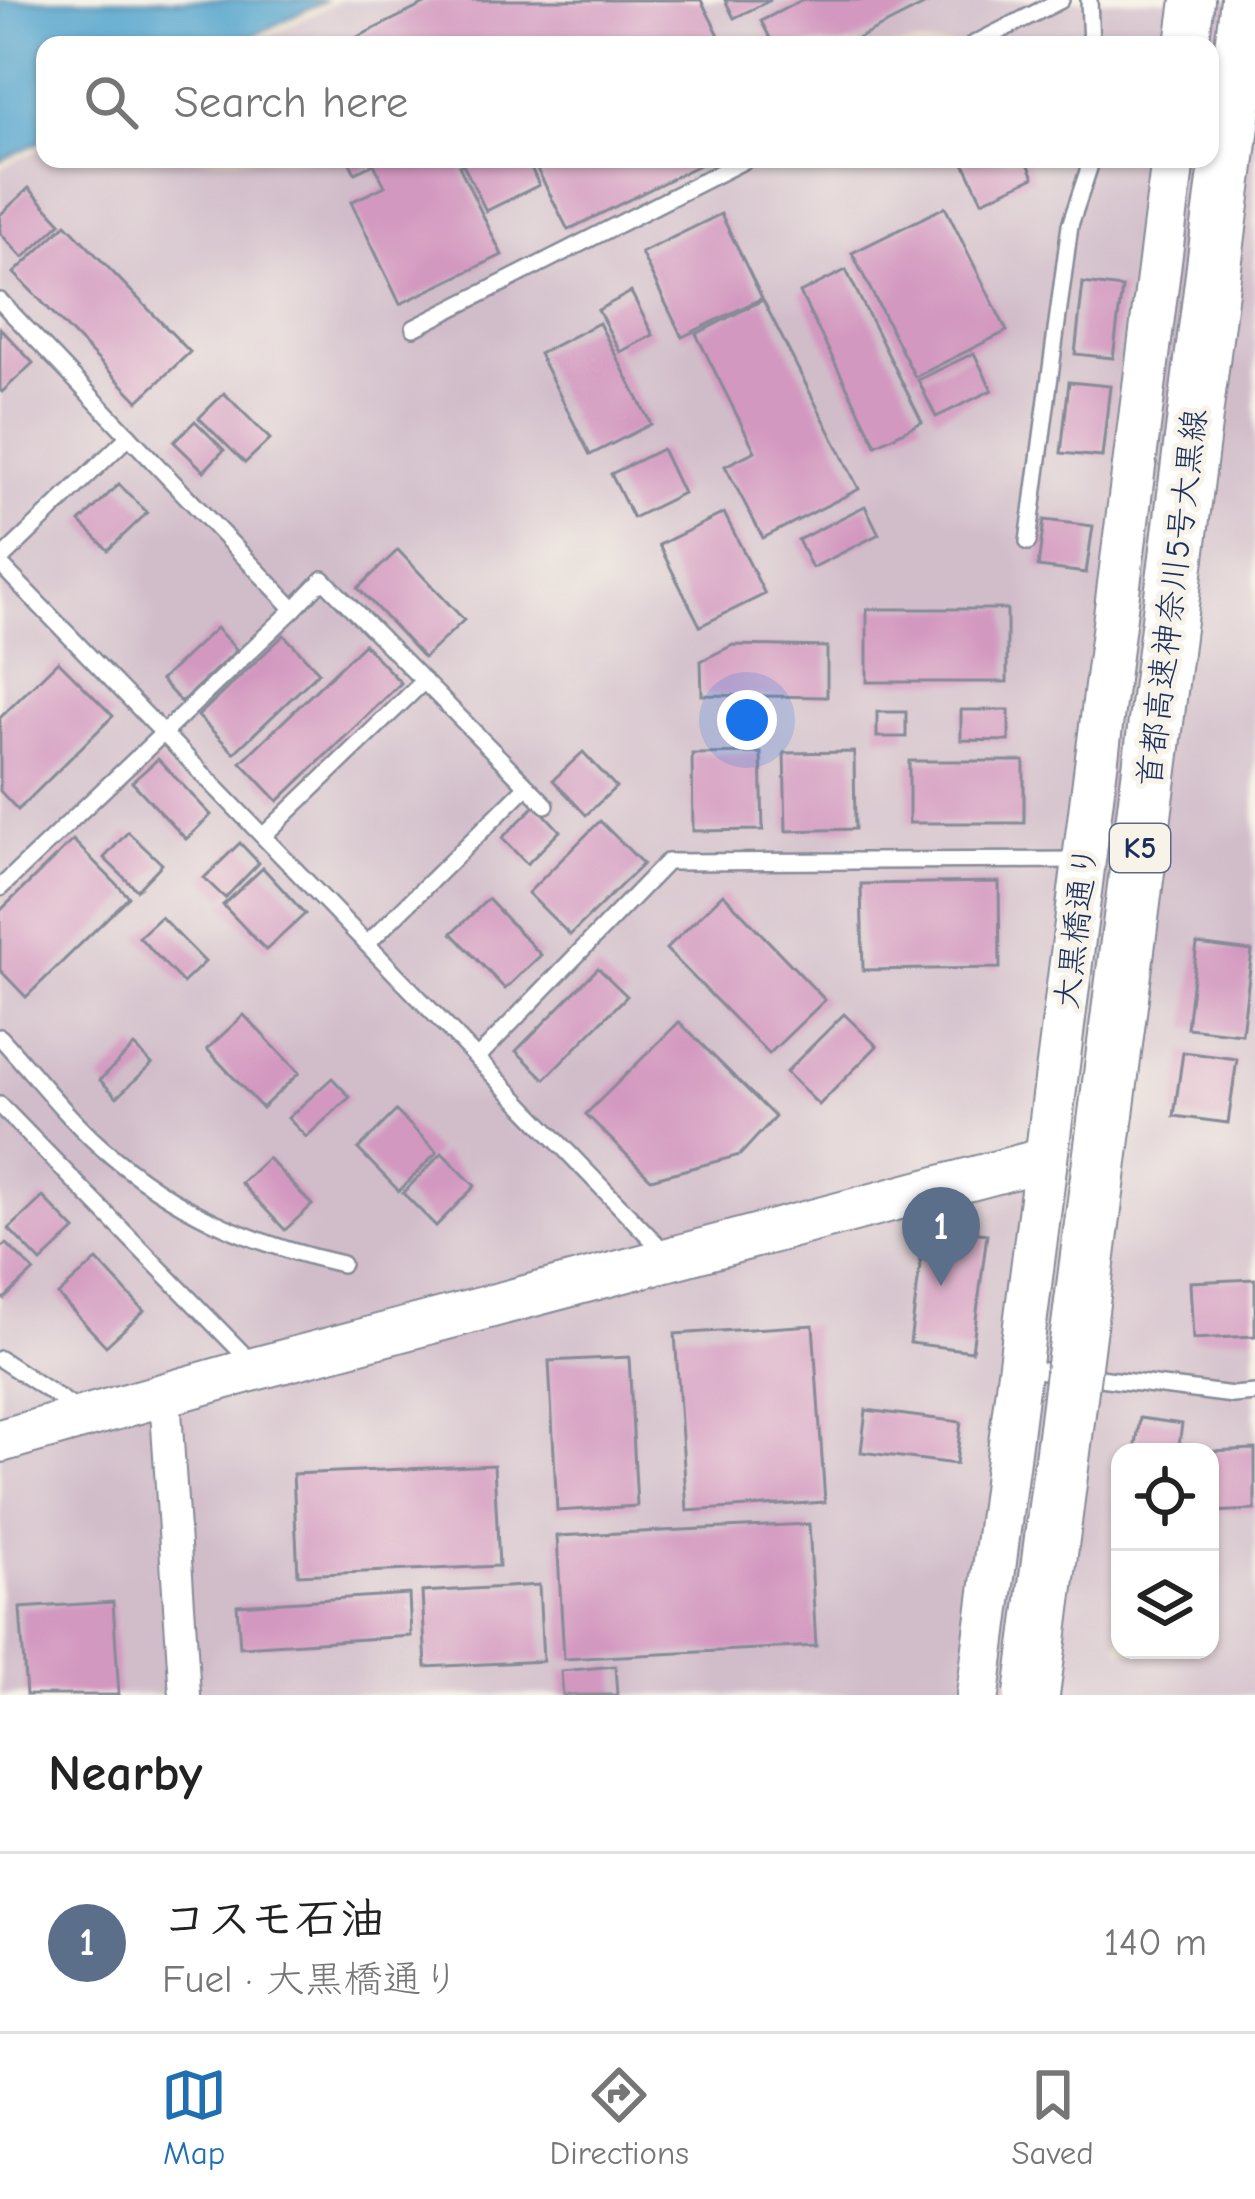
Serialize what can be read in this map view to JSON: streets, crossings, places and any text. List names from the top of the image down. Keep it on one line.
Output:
{"streets":{"highway":["首都高速神奈川5号大黒線","K5"],"street":["大黒橋通り"]},"page":{"search":"Search here","pins":"1","heading":"Nearby","list":[{"mark":"1","name":"コスモ石油","note":"Fuel · 大黒橋通り","value":"140 m"}],"nav":["Map","Directions","Saved"]}}
